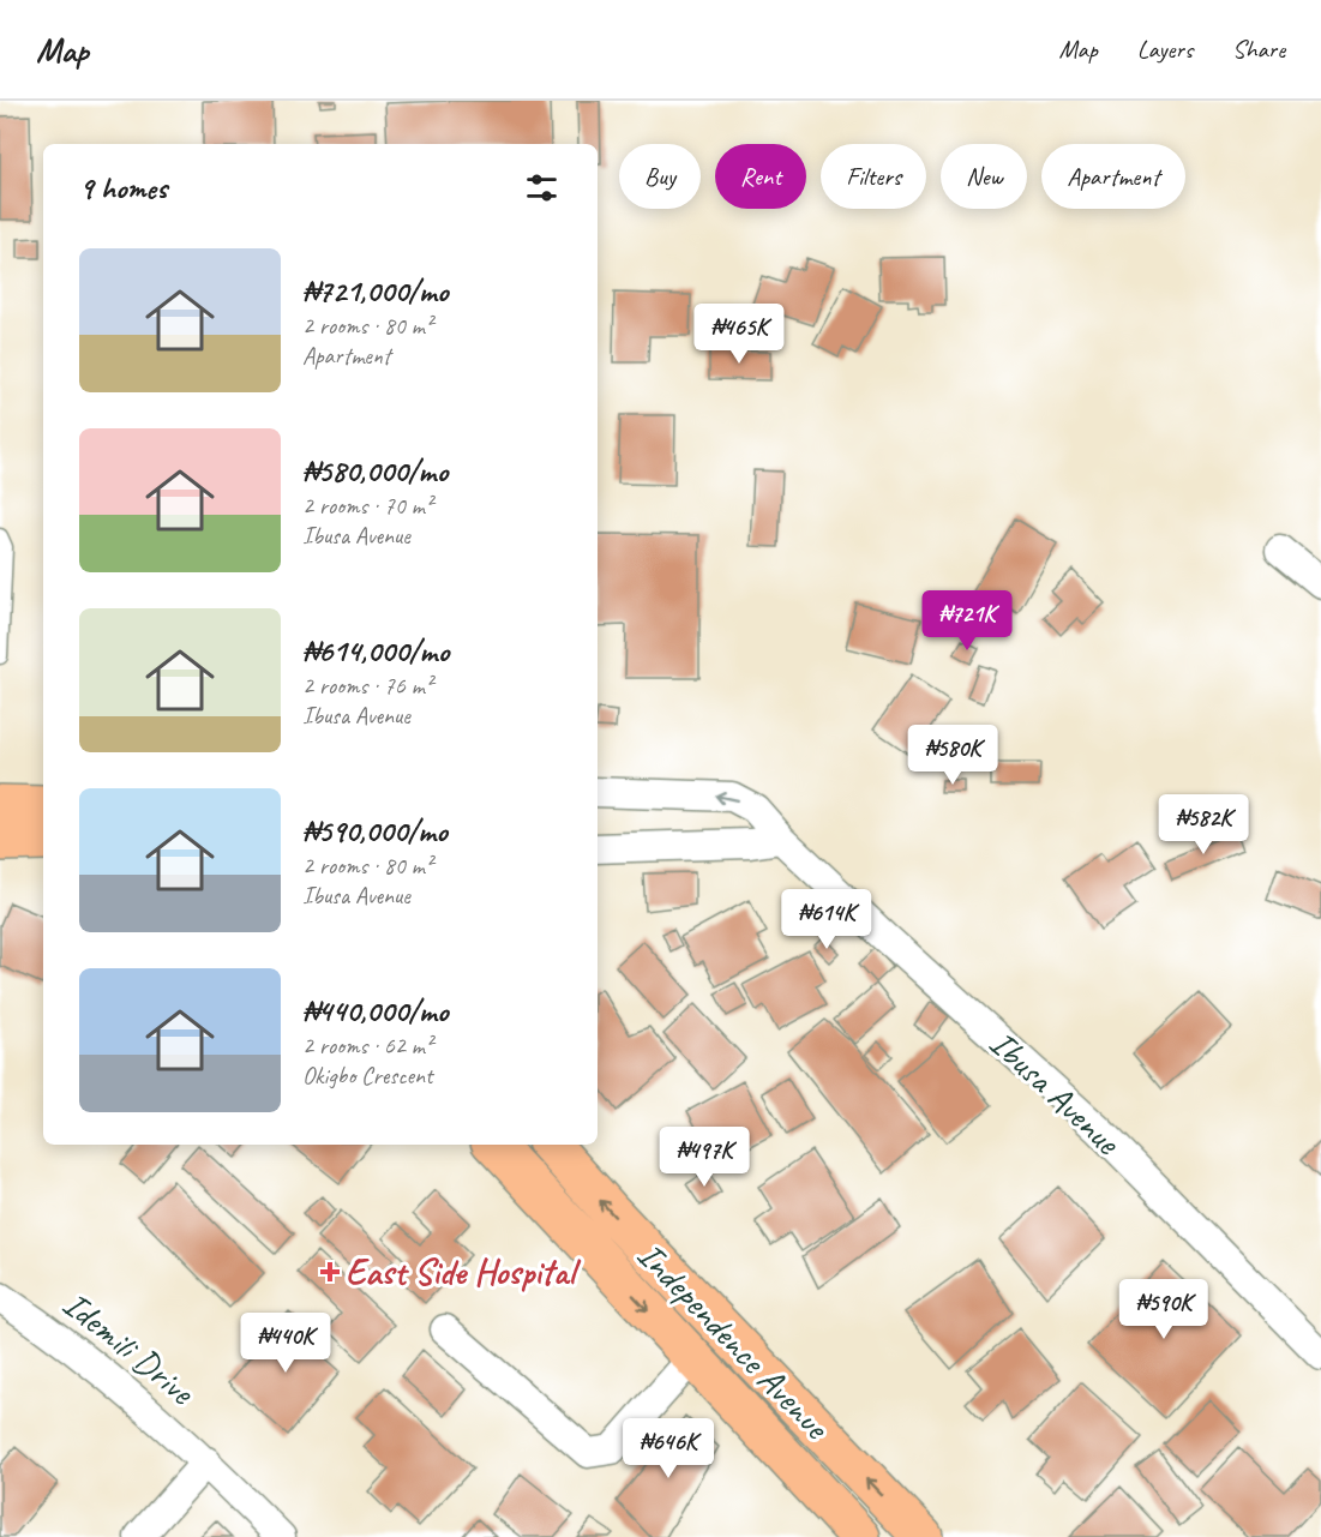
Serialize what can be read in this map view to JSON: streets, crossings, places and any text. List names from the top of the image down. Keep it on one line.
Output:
{"streets":{"main road":["Independence Avenue"],"street":["Ibusa Avenue","Idemili Drive"]},"places":{"health":["East Side Hospital"]},"page":{"header":"Map","nav":["Map","Layers","Share"],"chip":["Buy","Rent","Filters","New","Apartment"],"heading":"9 homes","list":[{"name":"₦721,000/mo","note":"2 rooms · 80 m² · Apartment"},{"name":"₦580,000/mo","note":"2 rooms · 70 m² · Ibusa Avenue"},{"name":"₦614,000/mo","note":"2 rooms · 76 m² · Ibusa Avenue"},{"name":"₦590,000/mo","note":"2 rooms · 80 m² · Ibusa Avenue"},{"name":"₦440,000/mo","note":"2 rooms · 62 m² · Okigbo Crescent"}],"price":["₦465K","₦721K","₦580K","₦582K","₦614K","₦497K","₦590K","₦440K","₦646K"]}}
